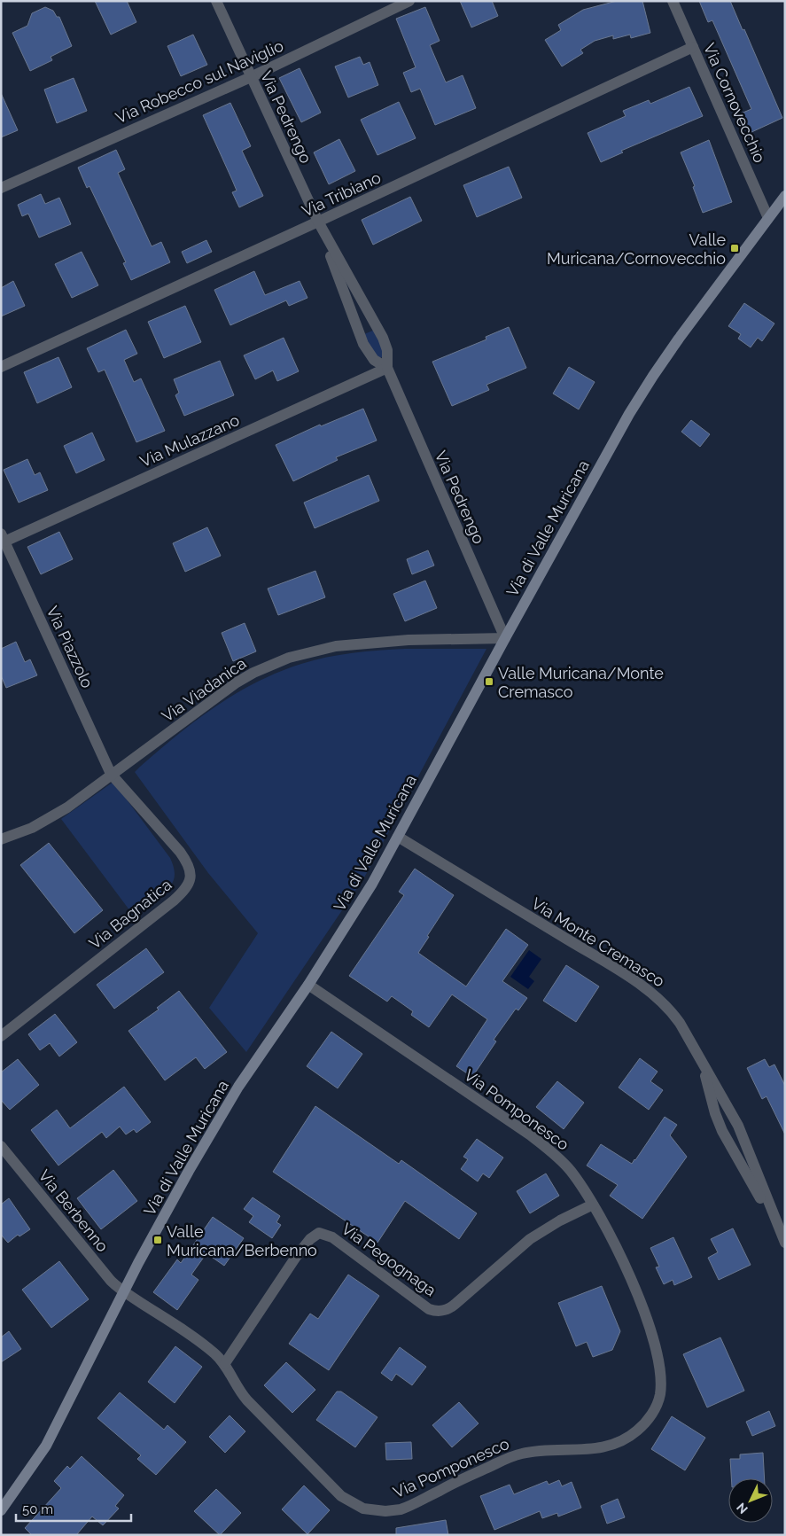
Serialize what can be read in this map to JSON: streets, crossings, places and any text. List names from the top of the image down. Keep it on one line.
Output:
{"streets":{"street":["Via Robecco sul Naviglio","Via Cornovecchio","Via Pedrengo","Via Tribiano","Via Mulazzano","Via di Valle Muricana","Via Piazzolo","Via Viadanica","Via Bagnatica","Via Monte Cremasco","Via Pomponesco","Via Berbenno","Via Pegognaga"]},"crossings":[["Via Robecco sul Naviglio","Via Pedrengo"],["Via Cornovecchio","Via Tribiano"],["Via Cornovecchio","Via di Valle Muricana"],["Via Pedrengo","Via Tribiano"],["Via Pedrengo","Via Mulazzano"],["Via Pedrengo","Via di Valle Muricana"],["Via Pedrengo","Via Viadanica"],["Via Mulazzano","Via Piazzolo"],["Via di Valle Muricana","Via Viadanica"],["Via di Valle Muricana","Via Monte Cremasco"],["Via di Valle Muricana","Via Pomponesco"],["Via di Valle Muricana","Via Berbenno"],["Via Piazzolo","Via Viadanica"],["Via Piazzolo","Via Bagnatica"],["Via Viadanica","Via Bagnatica"],["Via Pomponesco","Via Berbenno"],["Via Pomponesco","Via Pegognaga"]],"places":{"transit":["Valle Muricana/Cornovecchio","Valle Muricana/Monte Cremasco","Valle Muricana/Berbenno"]},"scale_bar":"50 m","north":"bottom left"}
